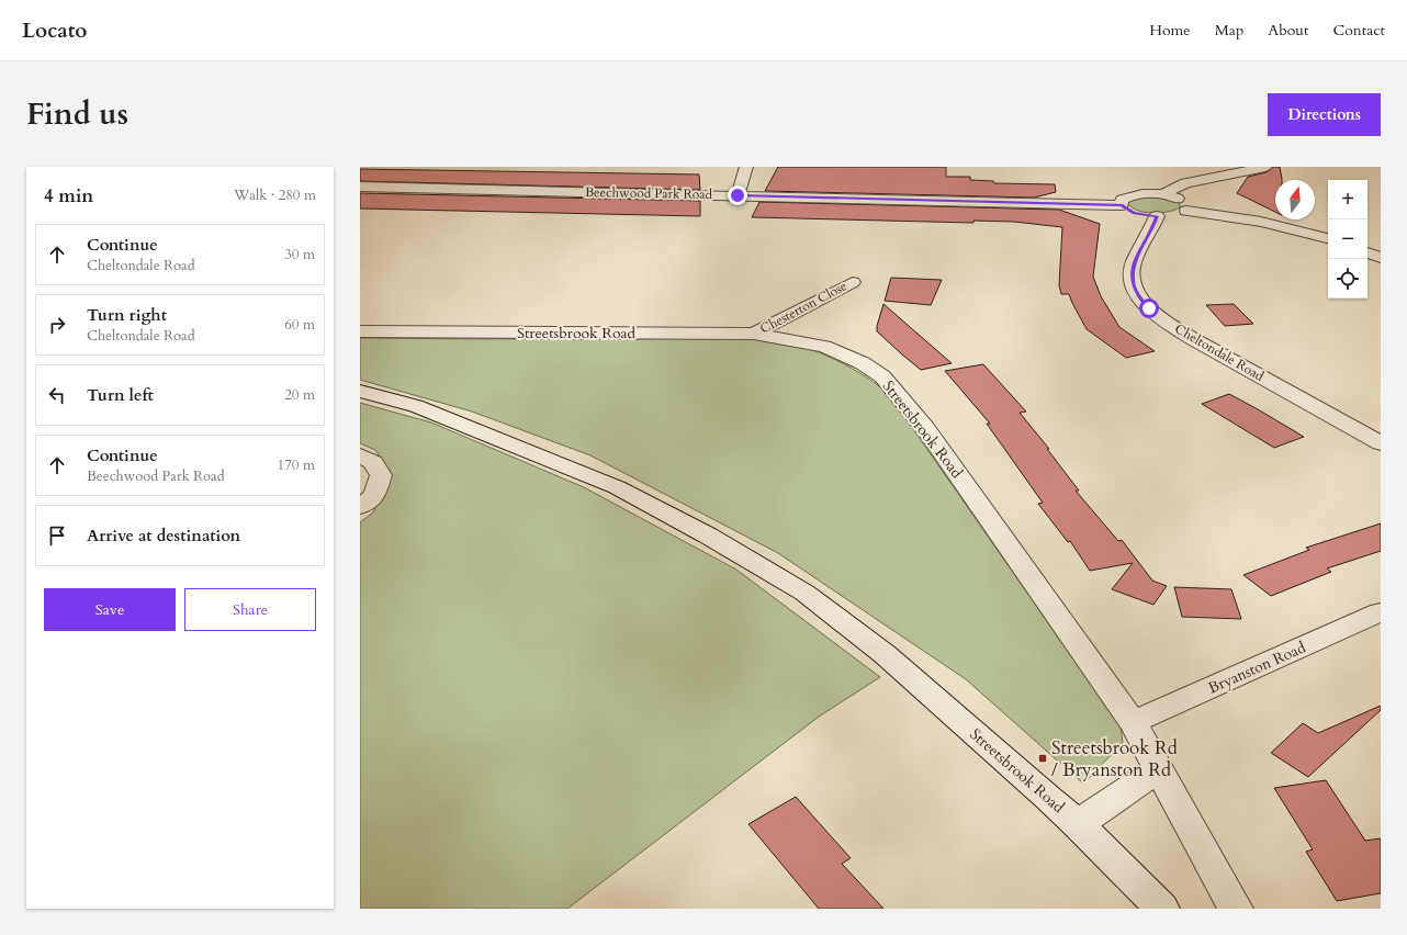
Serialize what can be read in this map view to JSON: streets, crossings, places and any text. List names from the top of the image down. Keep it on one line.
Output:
{"streets":{"street":["Beechwood Park Road","Chesterton Close","Streetsbrook Road","Cheltondale Road","Bryanston Road"]},"crossings":[["Chesterton Close","Streetsbrook Road"],["Streetsbrook Road","Bryanston Road"]],"places":{"transit":["Streetsbrook Rd / Bryanston Rd"]},"north":"top","page":{"header":"Locato","nav":["Home","Map","About","Contact"],"title":"Find us","buttons":["Directions",["Save","Share"]],"heading":["4 min","Walk · 280 m"],"map_buttons":["+","−"],"list":[["Continue","Cheltondale Road","30 m"],["Turn right","Cheltondale Road","60 m"],["Turn left","20 m"],["Continue","Beechwood Park Road","170 m"],"Arrive at destination"]}}
